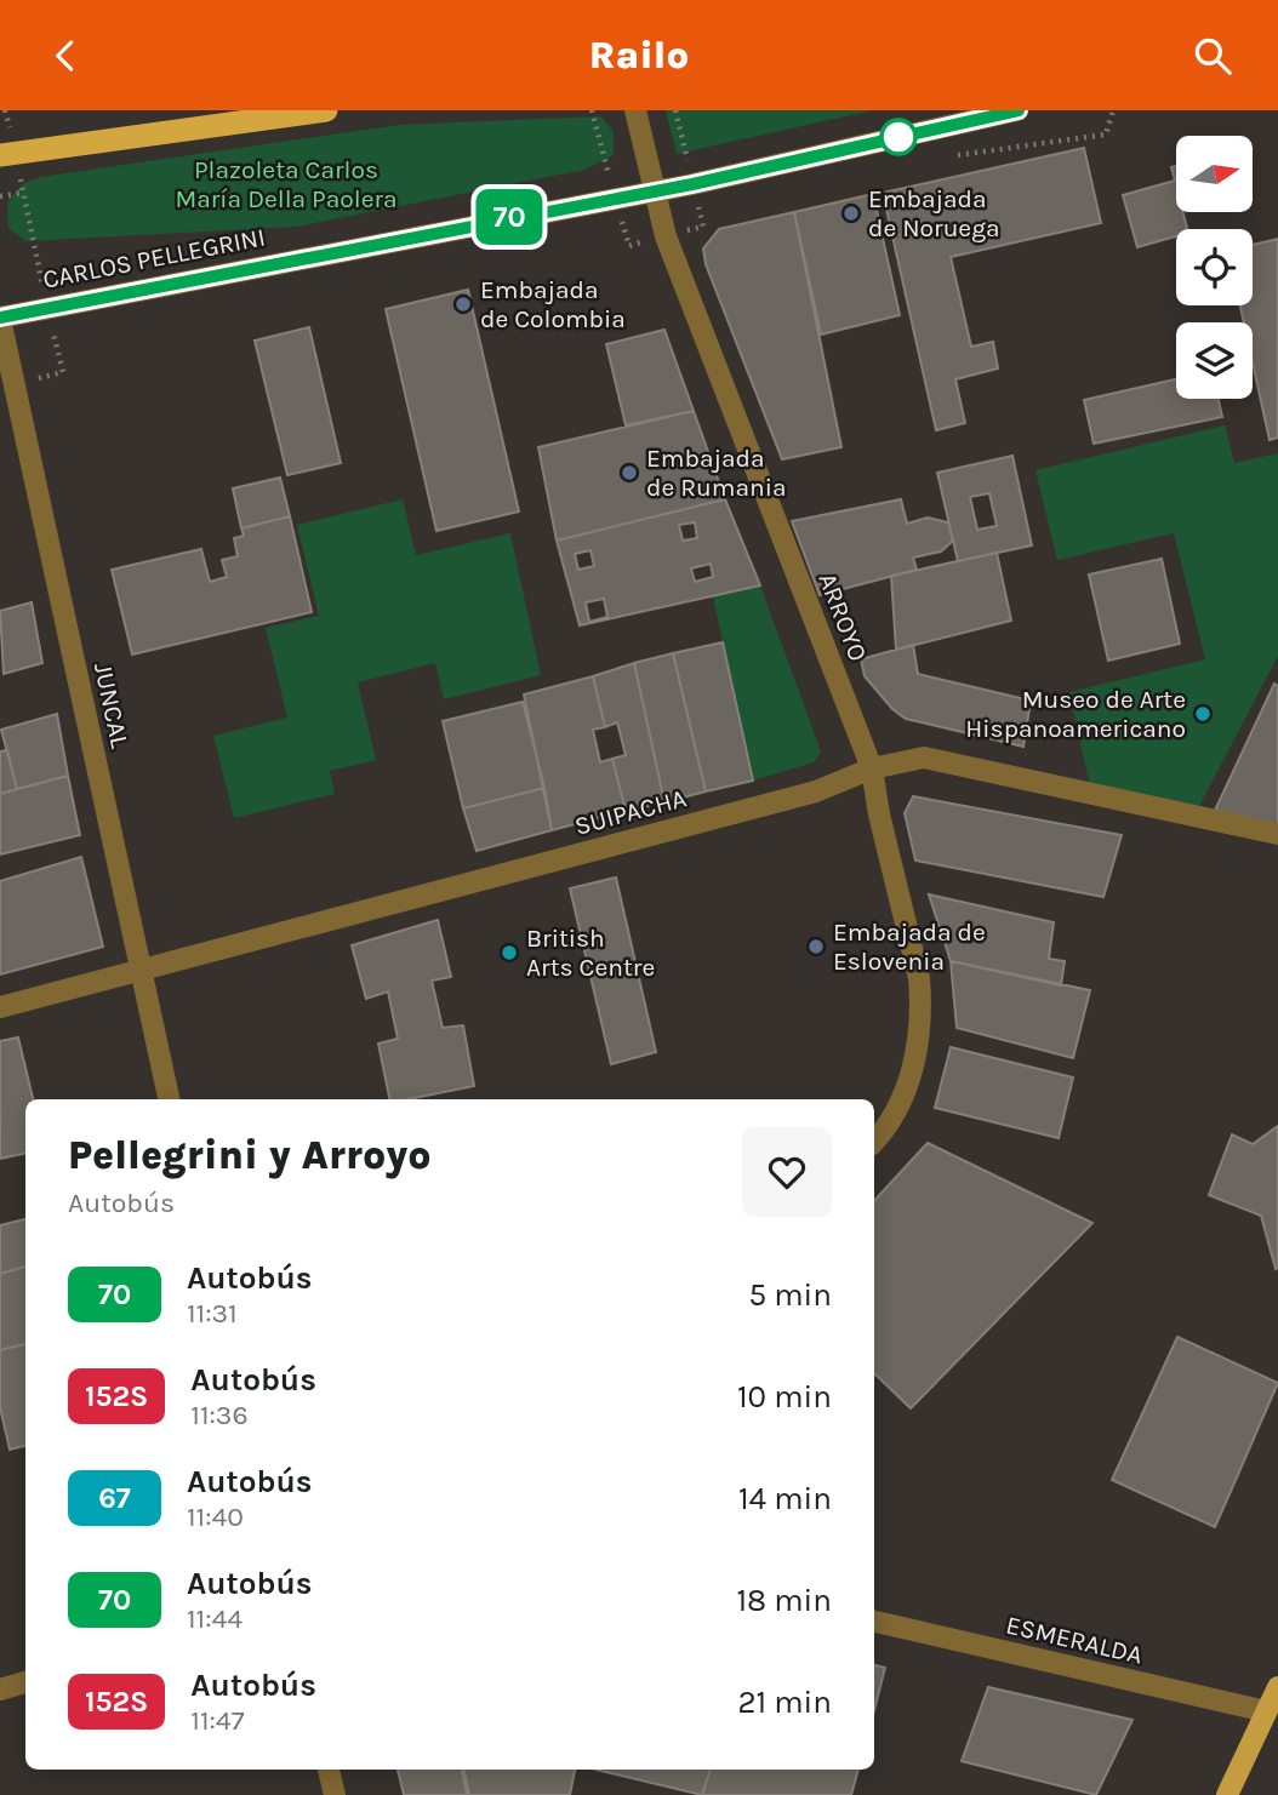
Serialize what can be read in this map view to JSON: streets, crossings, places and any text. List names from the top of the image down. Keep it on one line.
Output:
{"streets":{"street":["CARLOS PELLEGRINI","ARROYO","JUNCAL","SUIPACHA","ESMERALDA"]},"crossings":[["CARLOS PELLEGRINI","ARROYO"],["CARLOS PELLEGRINI","JUNCAL"],["ARROYO","SUIPACHA"],["JUNCAL","SUIPACHA"]],"parks":["Plazoleta Carlos María Della Paolera"],"places":["Embajada de Noruega","Embajada de Colombia","Embajada de Rumania","Museo de Arte Hispanoamericano","Embajada de Eslovenia","British Arts Centre"],"lines":["bus line 70"],"north":"right","page":{"header":"Railo","on_map":"70","heading":["Pellegrini y Arroyo","Autobús"],"list":[{"mark":"70","name":"Autobús","note":"11:31","value":"5 min"},{"mark":"152S","name":"Autobús","note":"11:36","value":"10 min"},{"mark":"67","name":"Autobús","note":"11:40","value":"14 min"},{"mark":"70","name":"Autobús","note":"11:44","value":"18 min"},{"mark":"152S","name":"Autobús","note":"11:47","value":"21 min"}]}}
